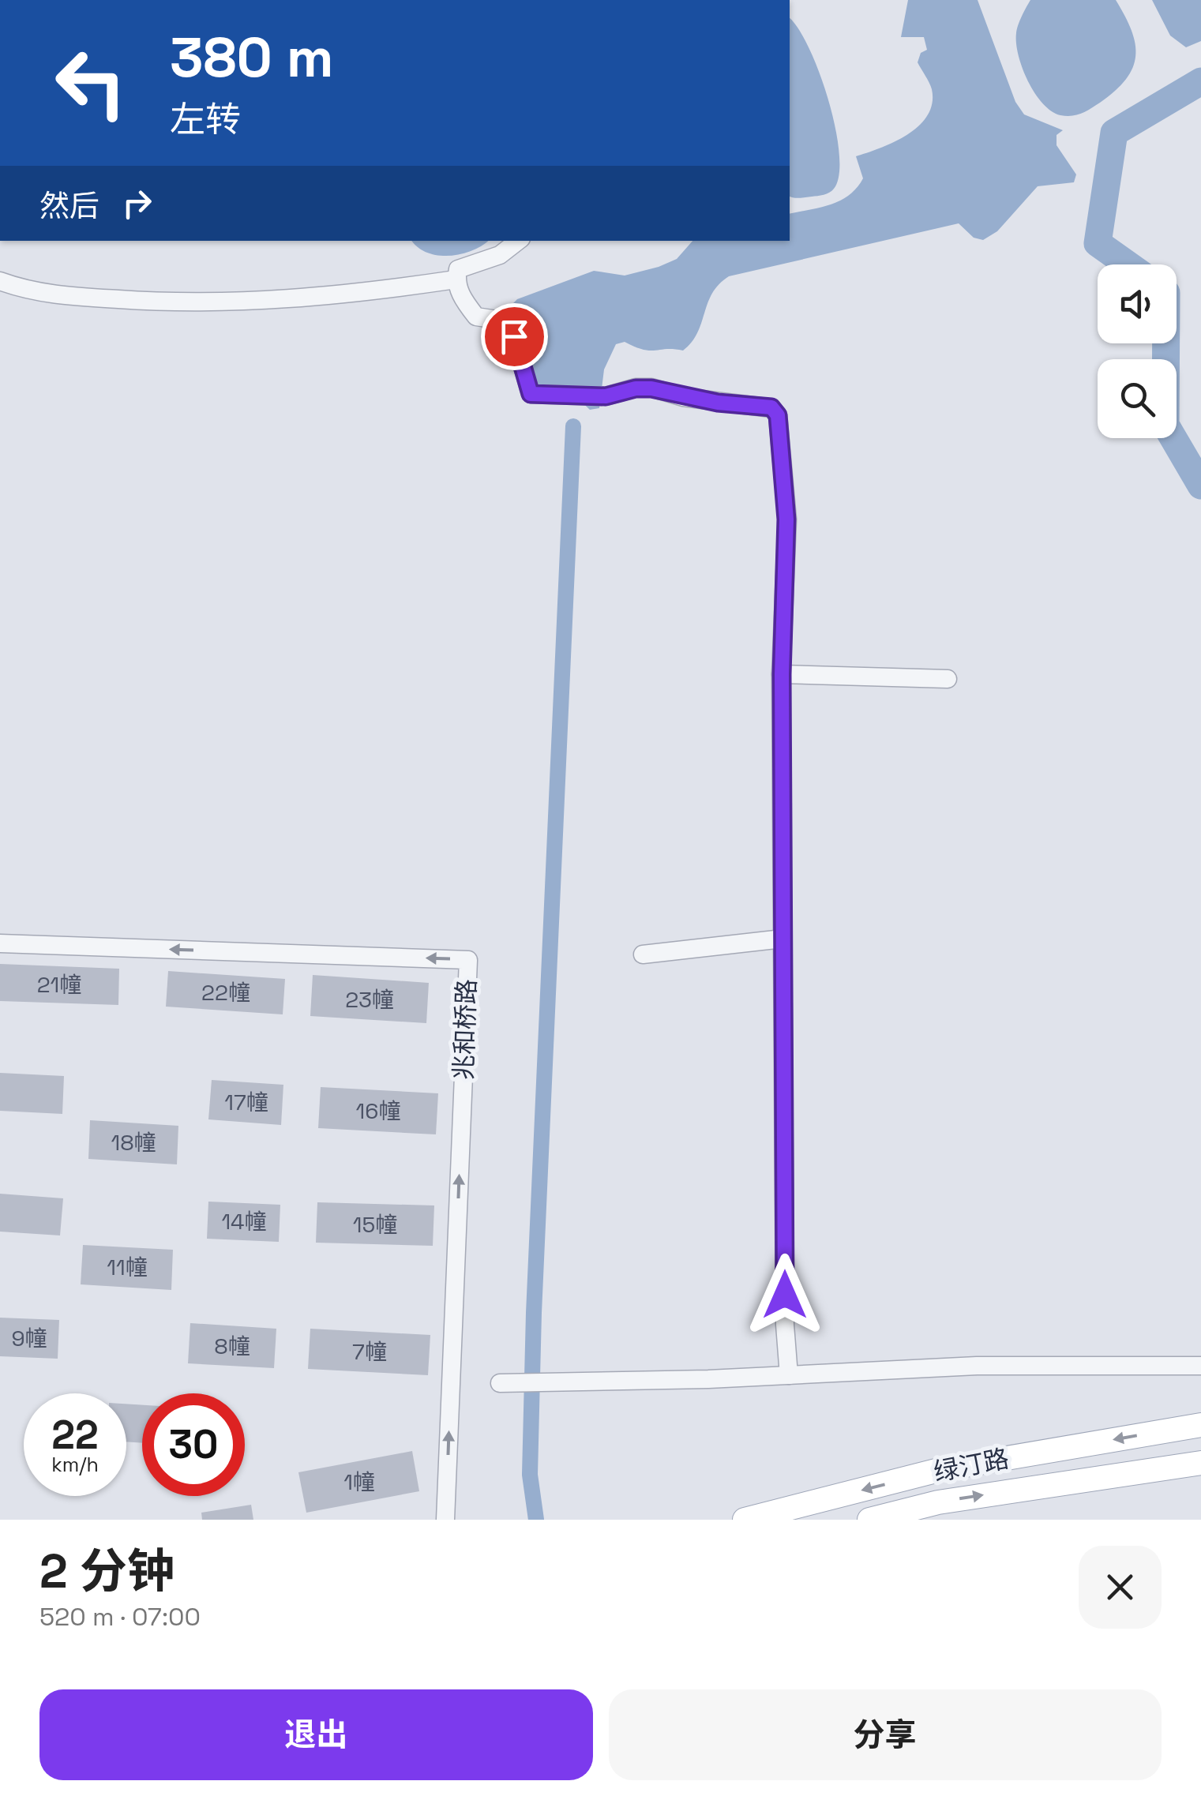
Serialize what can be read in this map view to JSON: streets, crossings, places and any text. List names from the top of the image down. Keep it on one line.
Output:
{"streets":{"main road":["绿汀路"],"street":["兆和桥路"]},"house_numbers":["21幢","22幢","23幢","17幢","16幢","18幢","14幢","15幢","11幢","9幢","8幢","7幢","1幢"],"page":{"turn":["380 m","左转"],"then":"然后","speed":"22 km/h","limit":"30","heading":["2 分钟","520 m · 07:00"],"buttons":["退出","分享"]}}
